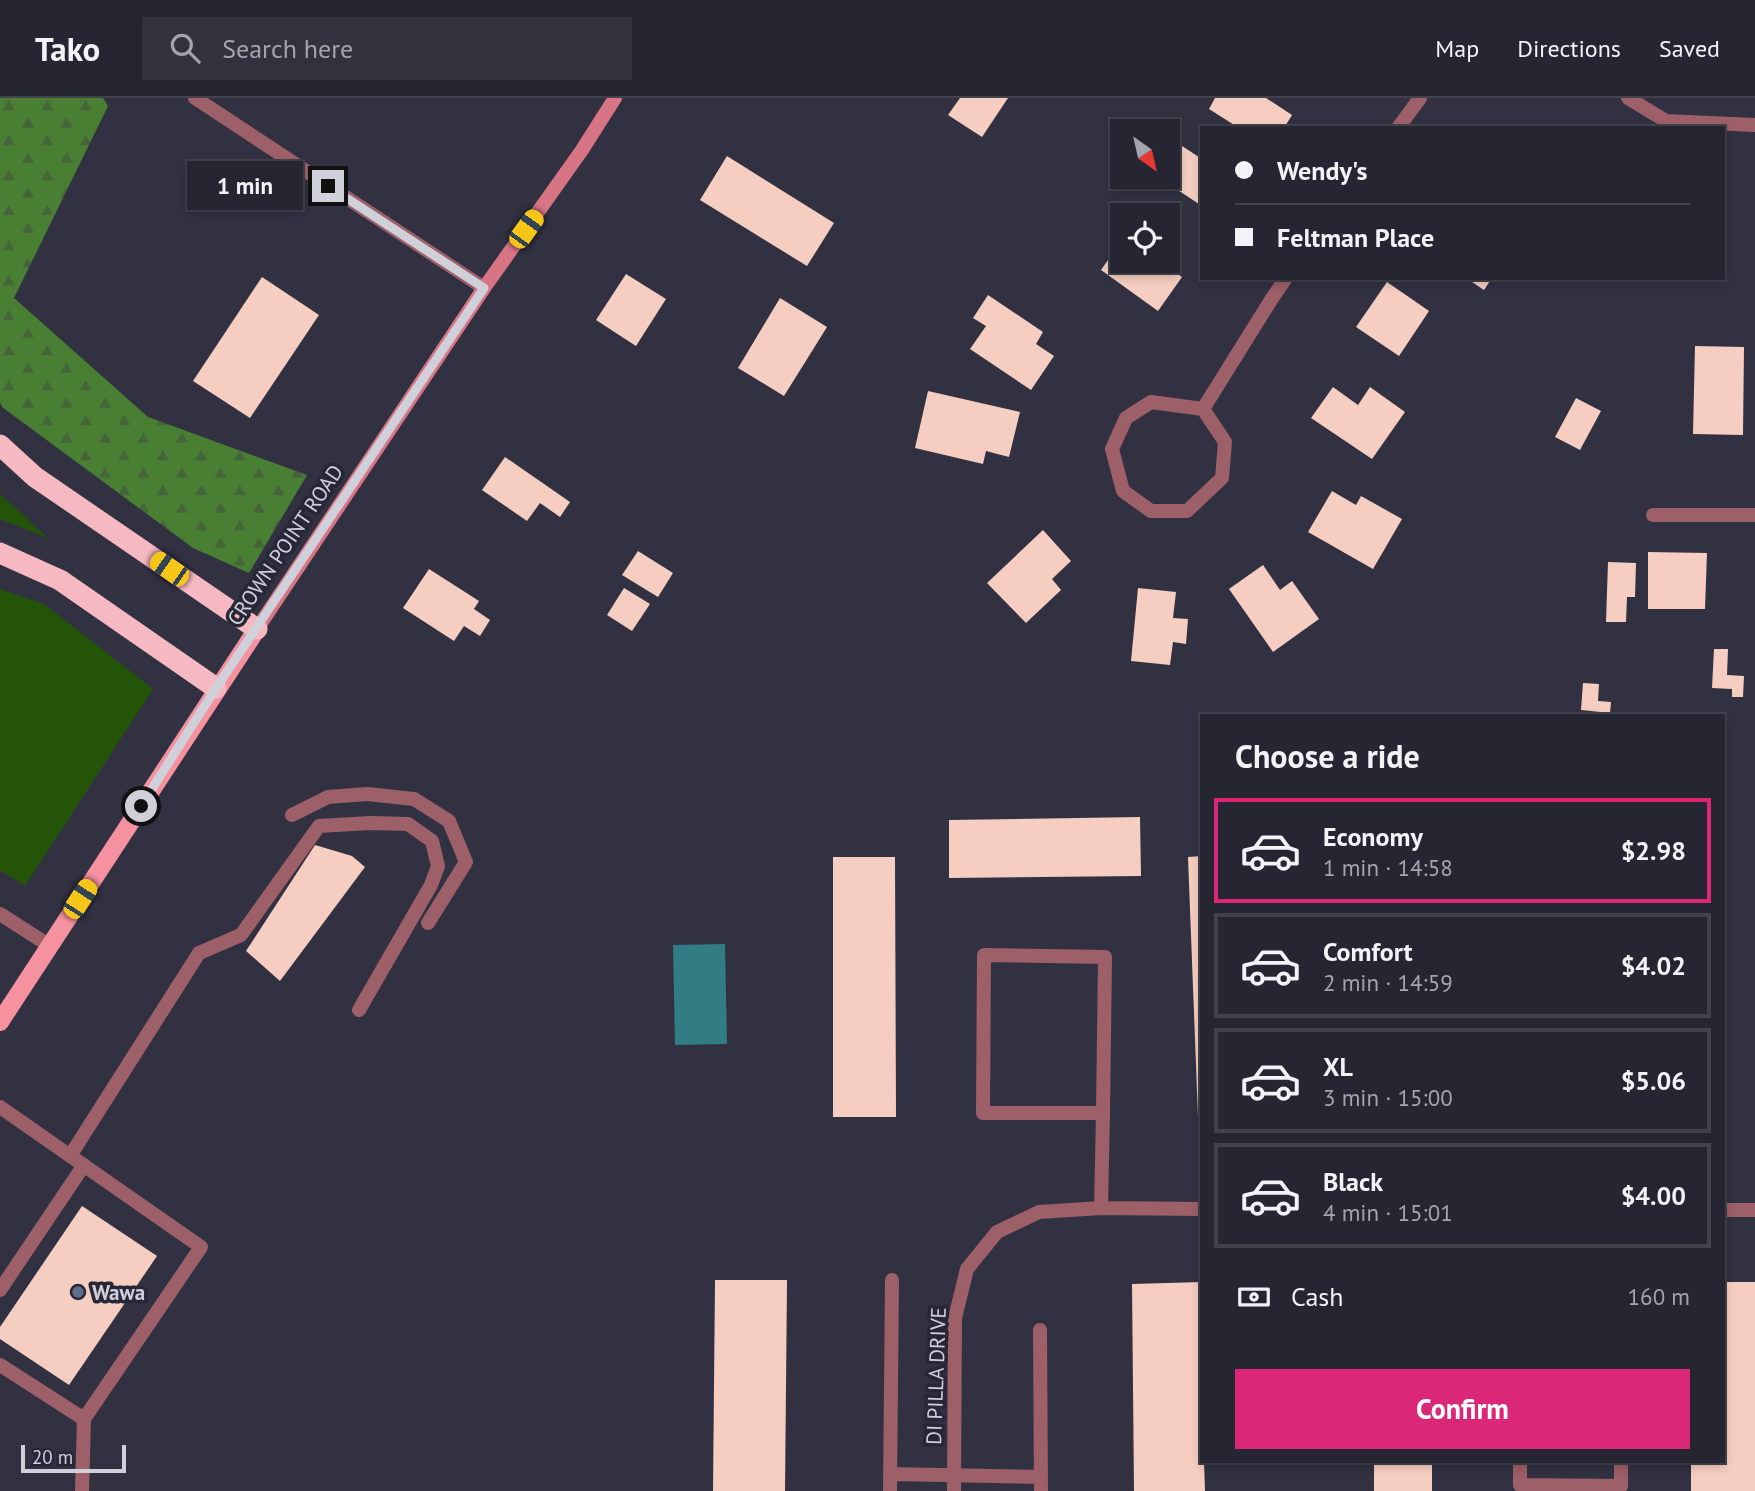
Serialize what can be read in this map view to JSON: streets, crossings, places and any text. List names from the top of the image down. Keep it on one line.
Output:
{"streets":{"main road":["CROWN POINT ROAD"],"street":["DI PILLA DRIVE"]},"places":["Wawa"],"scale_bar":"20 m","north":"bottom right","page":{"header":"Tako","search":"Search here","nav":["Map","Directions","Saved"],"banner":["Wendy's","Feltman Place"],"bubble":"1 min","heading":"Choose a ride","list":[{"name":"Economy","note":"1 min · 14:58","value":"$2.98"},{"name":"Comfort","note":"2 min · 14:59","value":"$4.02"},{"name":"XL","note":"3 min · 15:00","value":"$5.06"},{"name":"Black","note":"4 min · 15:01","value":"$4.00"}],"pay":["Cash","160 m"],"buttons":"Confirm","scale":"20 m"}}
